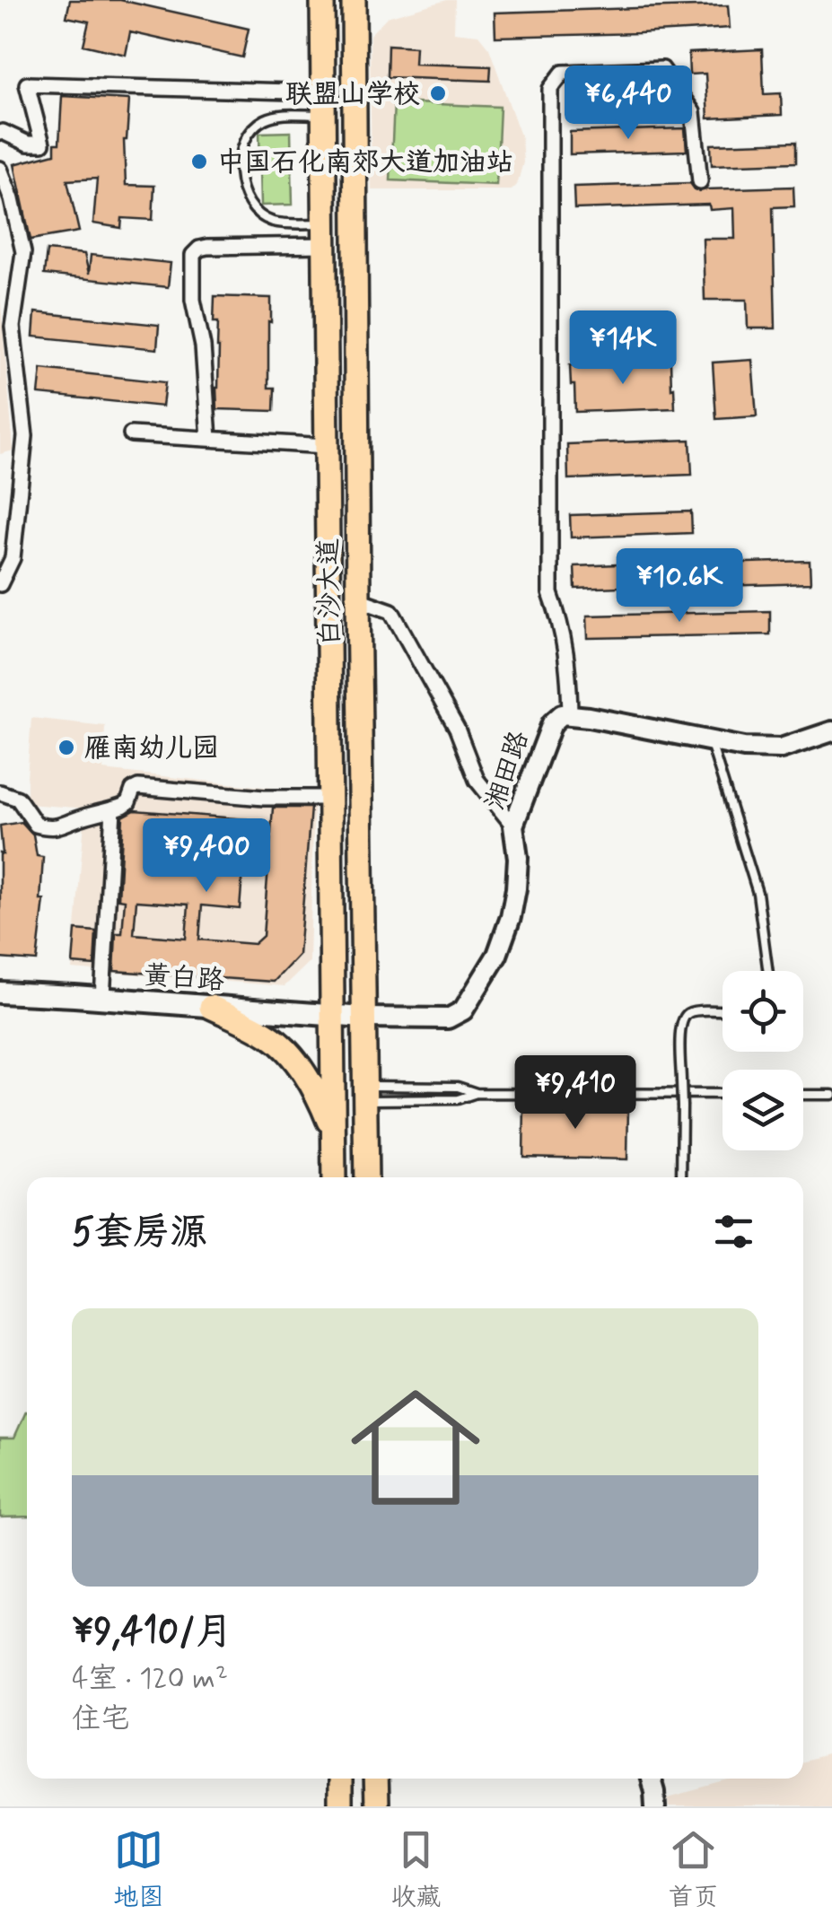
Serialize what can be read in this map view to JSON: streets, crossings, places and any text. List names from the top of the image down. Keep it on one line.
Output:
{"streets":{"main road":["白沙大道","黄白路"],"street":["湘田路"]},"crossings":[["白沙大道","湘田路"],["白沙大道","黄白路"],["湘田路","黄白路"]],"places":["联盟山学校","中国石化南郊大道加油站","雁南幼儿园"],"page":{"price":["¥6,440","¥14K","¥10.6K","¥9,400","¥9,410"],"heading":"5套房源","list":[{"name":"¥9,410/月","note":"4室 · 120 m² · 住宅"}],"tabs":["地图","收藏","首页"]}}
